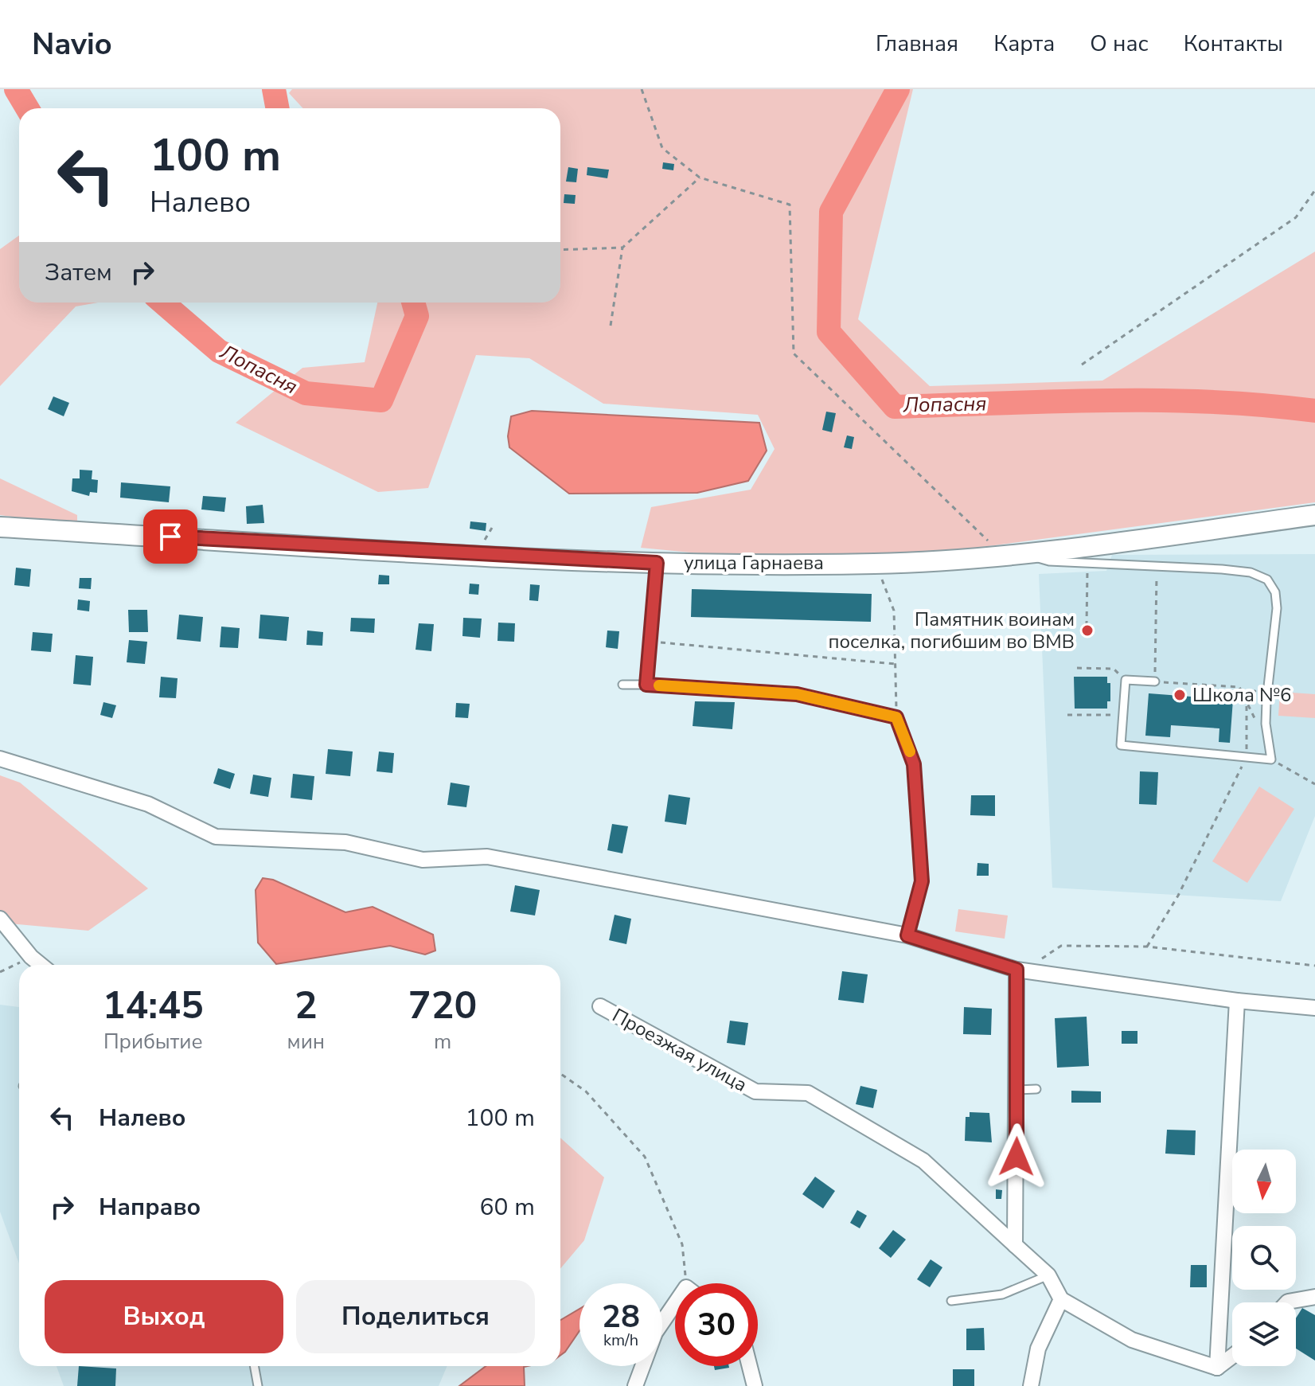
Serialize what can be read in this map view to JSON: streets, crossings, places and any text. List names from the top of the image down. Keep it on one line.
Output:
{"streets":{"street":["улица Гарнаева","Проезжая улица"]},"water":["Лопасня"],"places":["Памятник воинам поселка, погибшим во ВМВ","Школа №6"],"north":"bottom","page":{"header":"Navio","nav":["Главная","Карта","О нас","Контакты"],"turn":["100 m","Налево"],"then":"Затем","eta":["14:45","Прибытие","2","мин","720","m"],"list":[{"name":"Налево","value":"100 m"},{"name":"Направо","value":"60 m"}],"buttons":["Выход","Поделиться"],"speed":"28 km/h","limit":"30"}}
